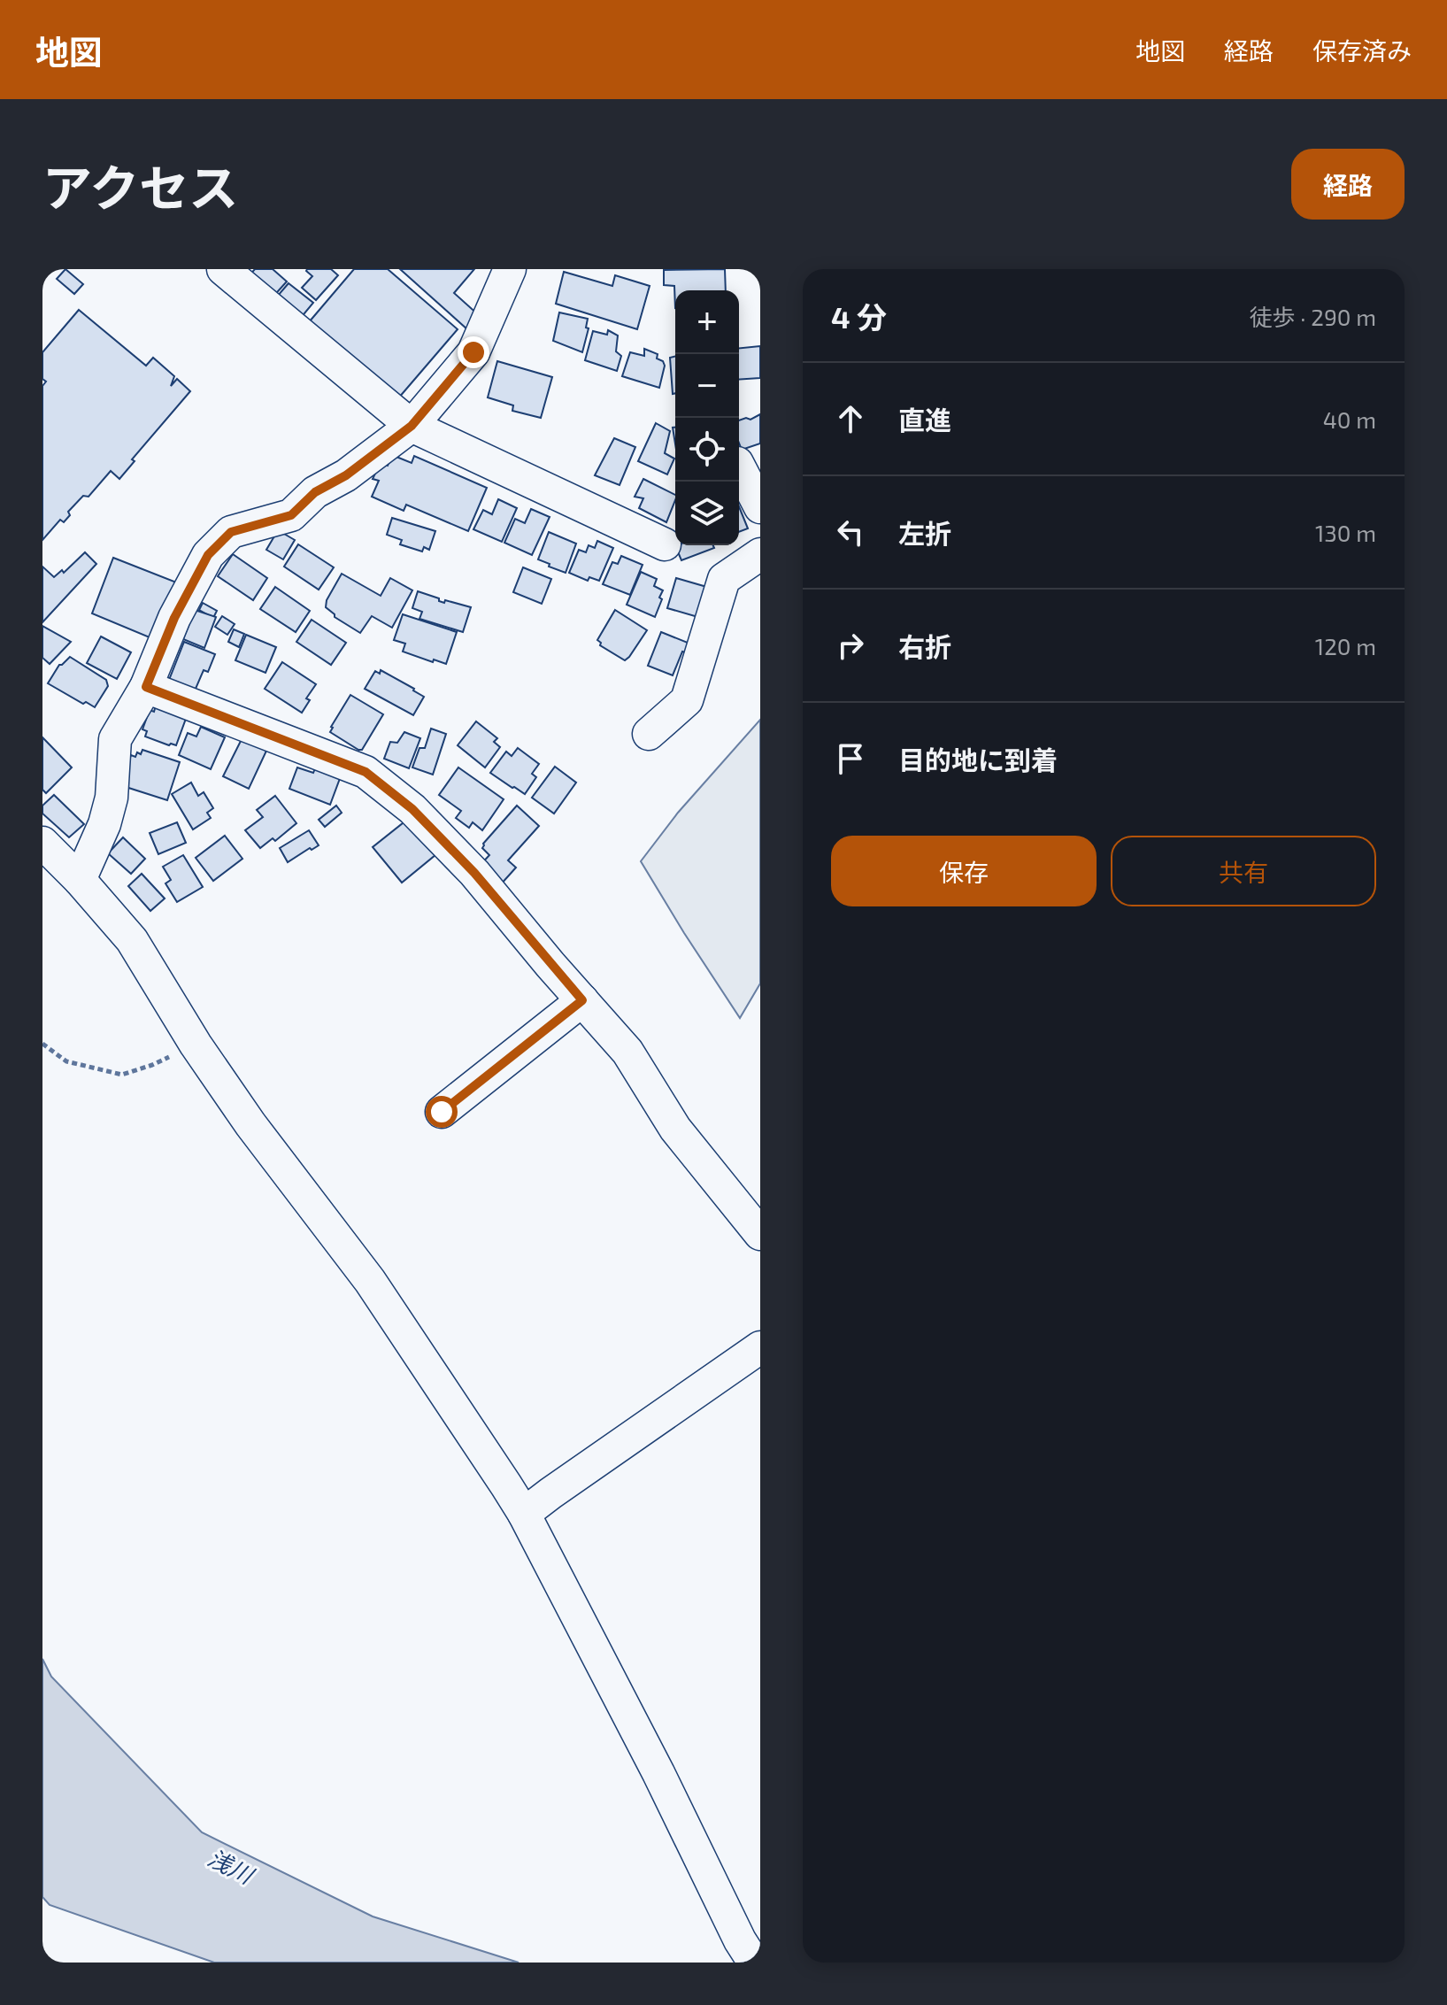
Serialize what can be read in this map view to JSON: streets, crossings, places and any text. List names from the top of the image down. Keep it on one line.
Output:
{"water":["浅川"],"page":{"header":"地図","nav":["地図","経路","保存済み"],"title":"アクセス","buttons":["経路",["保存","共有"]],"heading":["4 分","徒歩 · 290 m"],"map_buttons":["+","−"],"list":[["直進","40 m"],["左折","130 m"],["右折","120 m"],"目的地に到着"]}}
